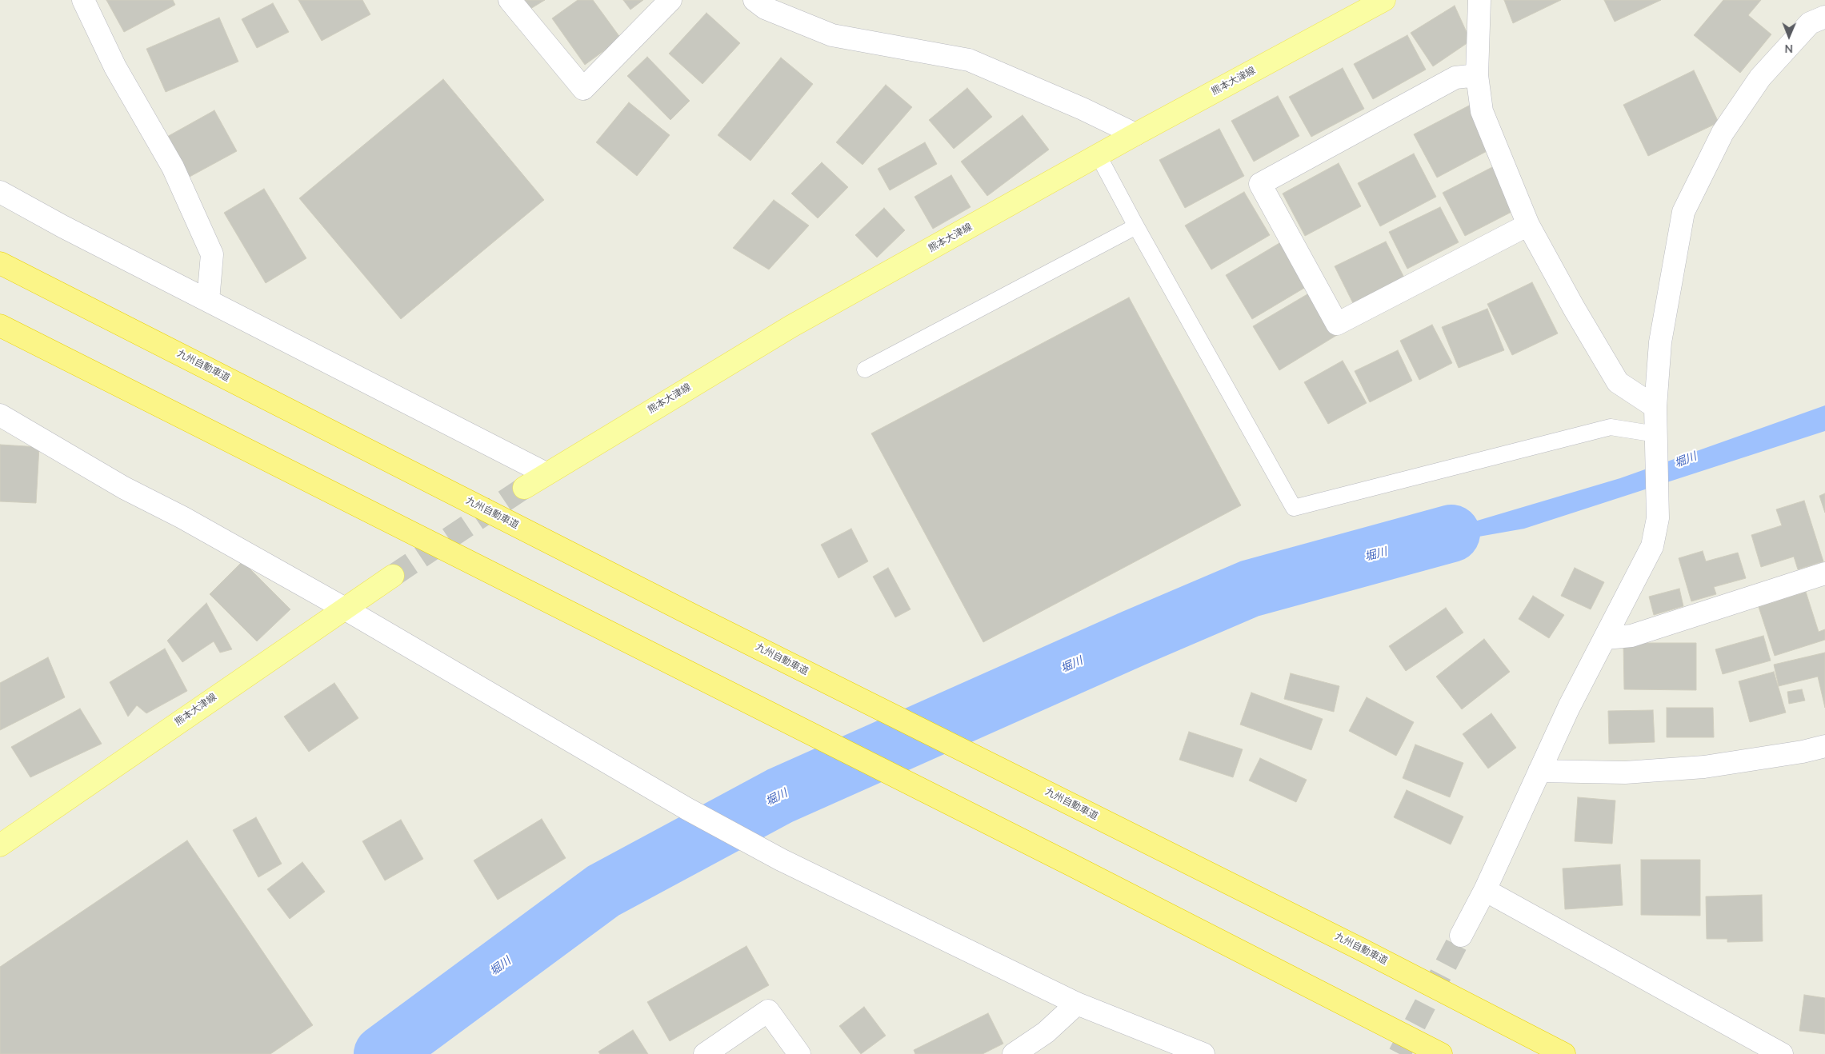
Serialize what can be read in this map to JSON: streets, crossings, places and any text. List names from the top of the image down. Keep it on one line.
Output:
{"streets":{"highway":["九州自動車道"],"main road":["熊本大津線"]},"water":["堀川"],"north":"bottom"}
